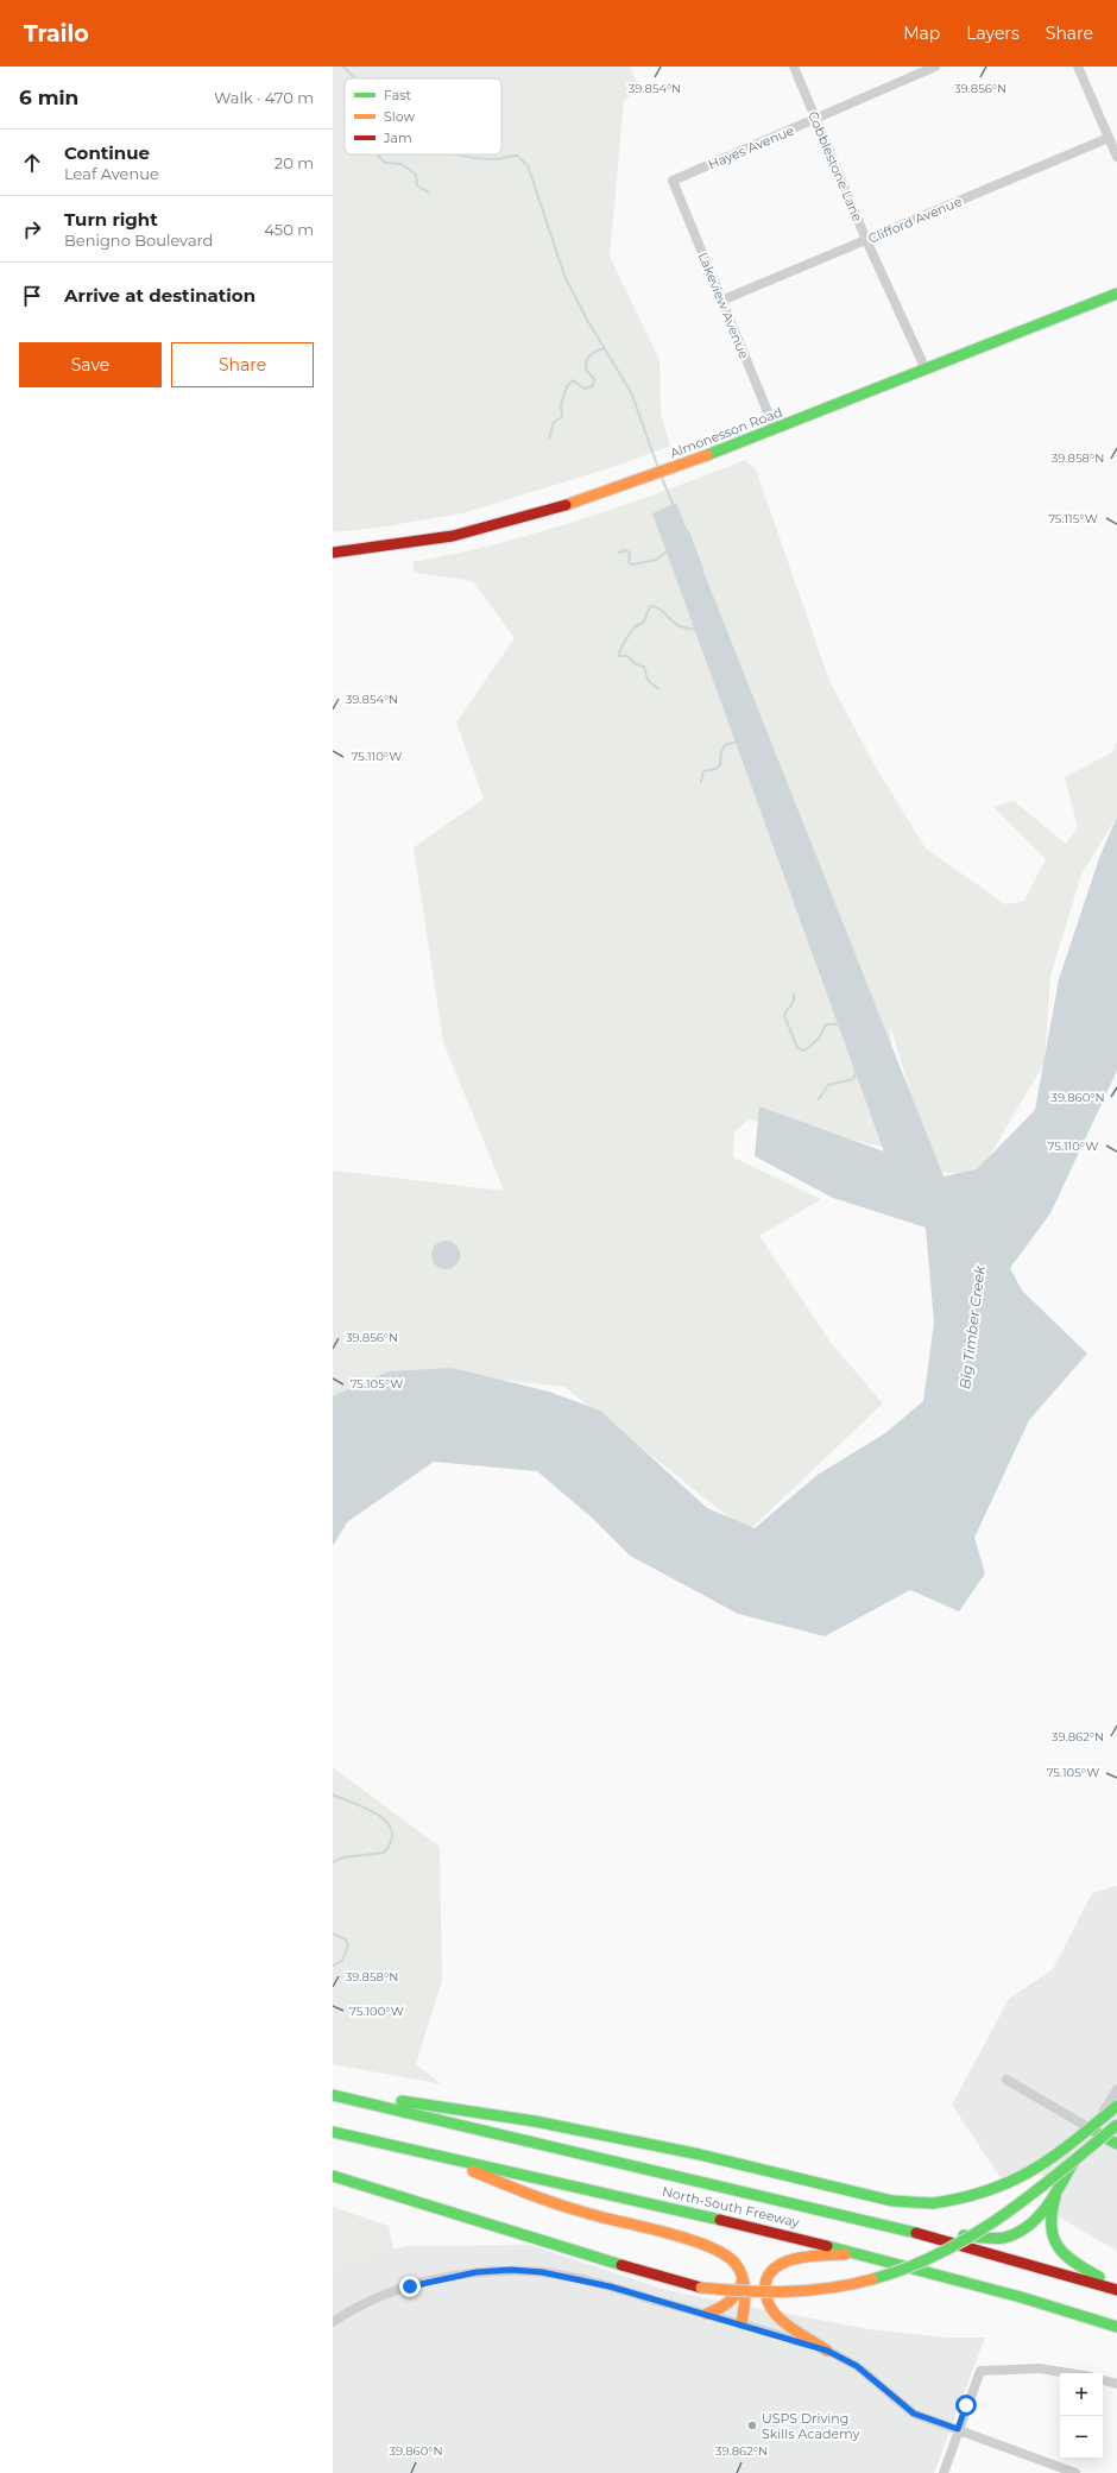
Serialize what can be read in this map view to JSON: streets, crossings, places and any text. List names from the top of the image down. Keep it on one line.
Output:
{"streets":{"main road":["Almonesson Road","North-South Freeway"],"street":["Hayes Avenue","Cobblestone Lane","Clifford Avenue","Lakeview Avenue"]},"crossings":[["Hayes Avenue","Cobblestone Lane"],["Hayes Avenue","Lakeview Avenue"],["Cobblestone Lane","Clifford Avenue"],["Cobblestone Lane","Almonesson Road"],["Clifford Avenue","Lakeview Avenue"],["Lakeview Avenue","Almonesson Road"]],"water":["Big Timber Creek"],"places":["USPS Driving Skills Academy"],"legend":["Fast","Slow","Jam"],"page":{"header":"Trailo","nav":["Map","Layers","Share"],"heading":["6 min","Walk · 470 m"],"list":[["Continue","Leaf Avenue","20 m"],["Turn right","Benigno Boulevard","450 m"],"Arrive at destination"],"buttons":["Save","Share"],"map_buttons":["+","−"]},"coordinates":["39.854°N","39.856°N","39.858°N","75.115°W","75.110°W","39.860°N","75.105°W","39.862°N","75.100°W"]}
